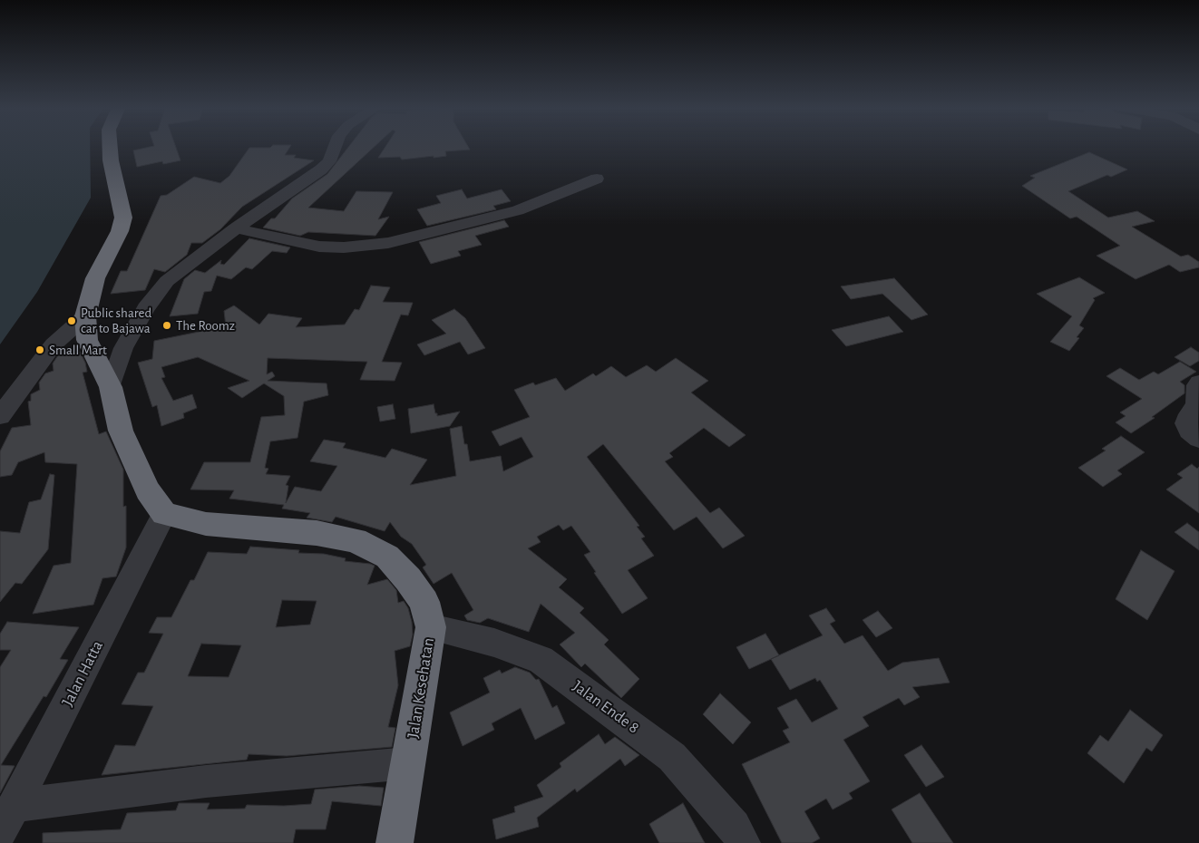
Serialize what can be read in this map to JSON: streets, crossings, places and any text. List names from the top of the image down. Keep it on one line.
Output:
{"streets":{"highway":["Jalan Kesehatan"],"street":["Jalan Hatta","Jalan Ende 8"]},"crossings":[["Jalan Hatta","Jalan Kesehatan"],["Jalan Kesehatan","Jalan Ende 8"]],"places":["Public shared car to Bajawa","The Roomz","Small Mart"]}
